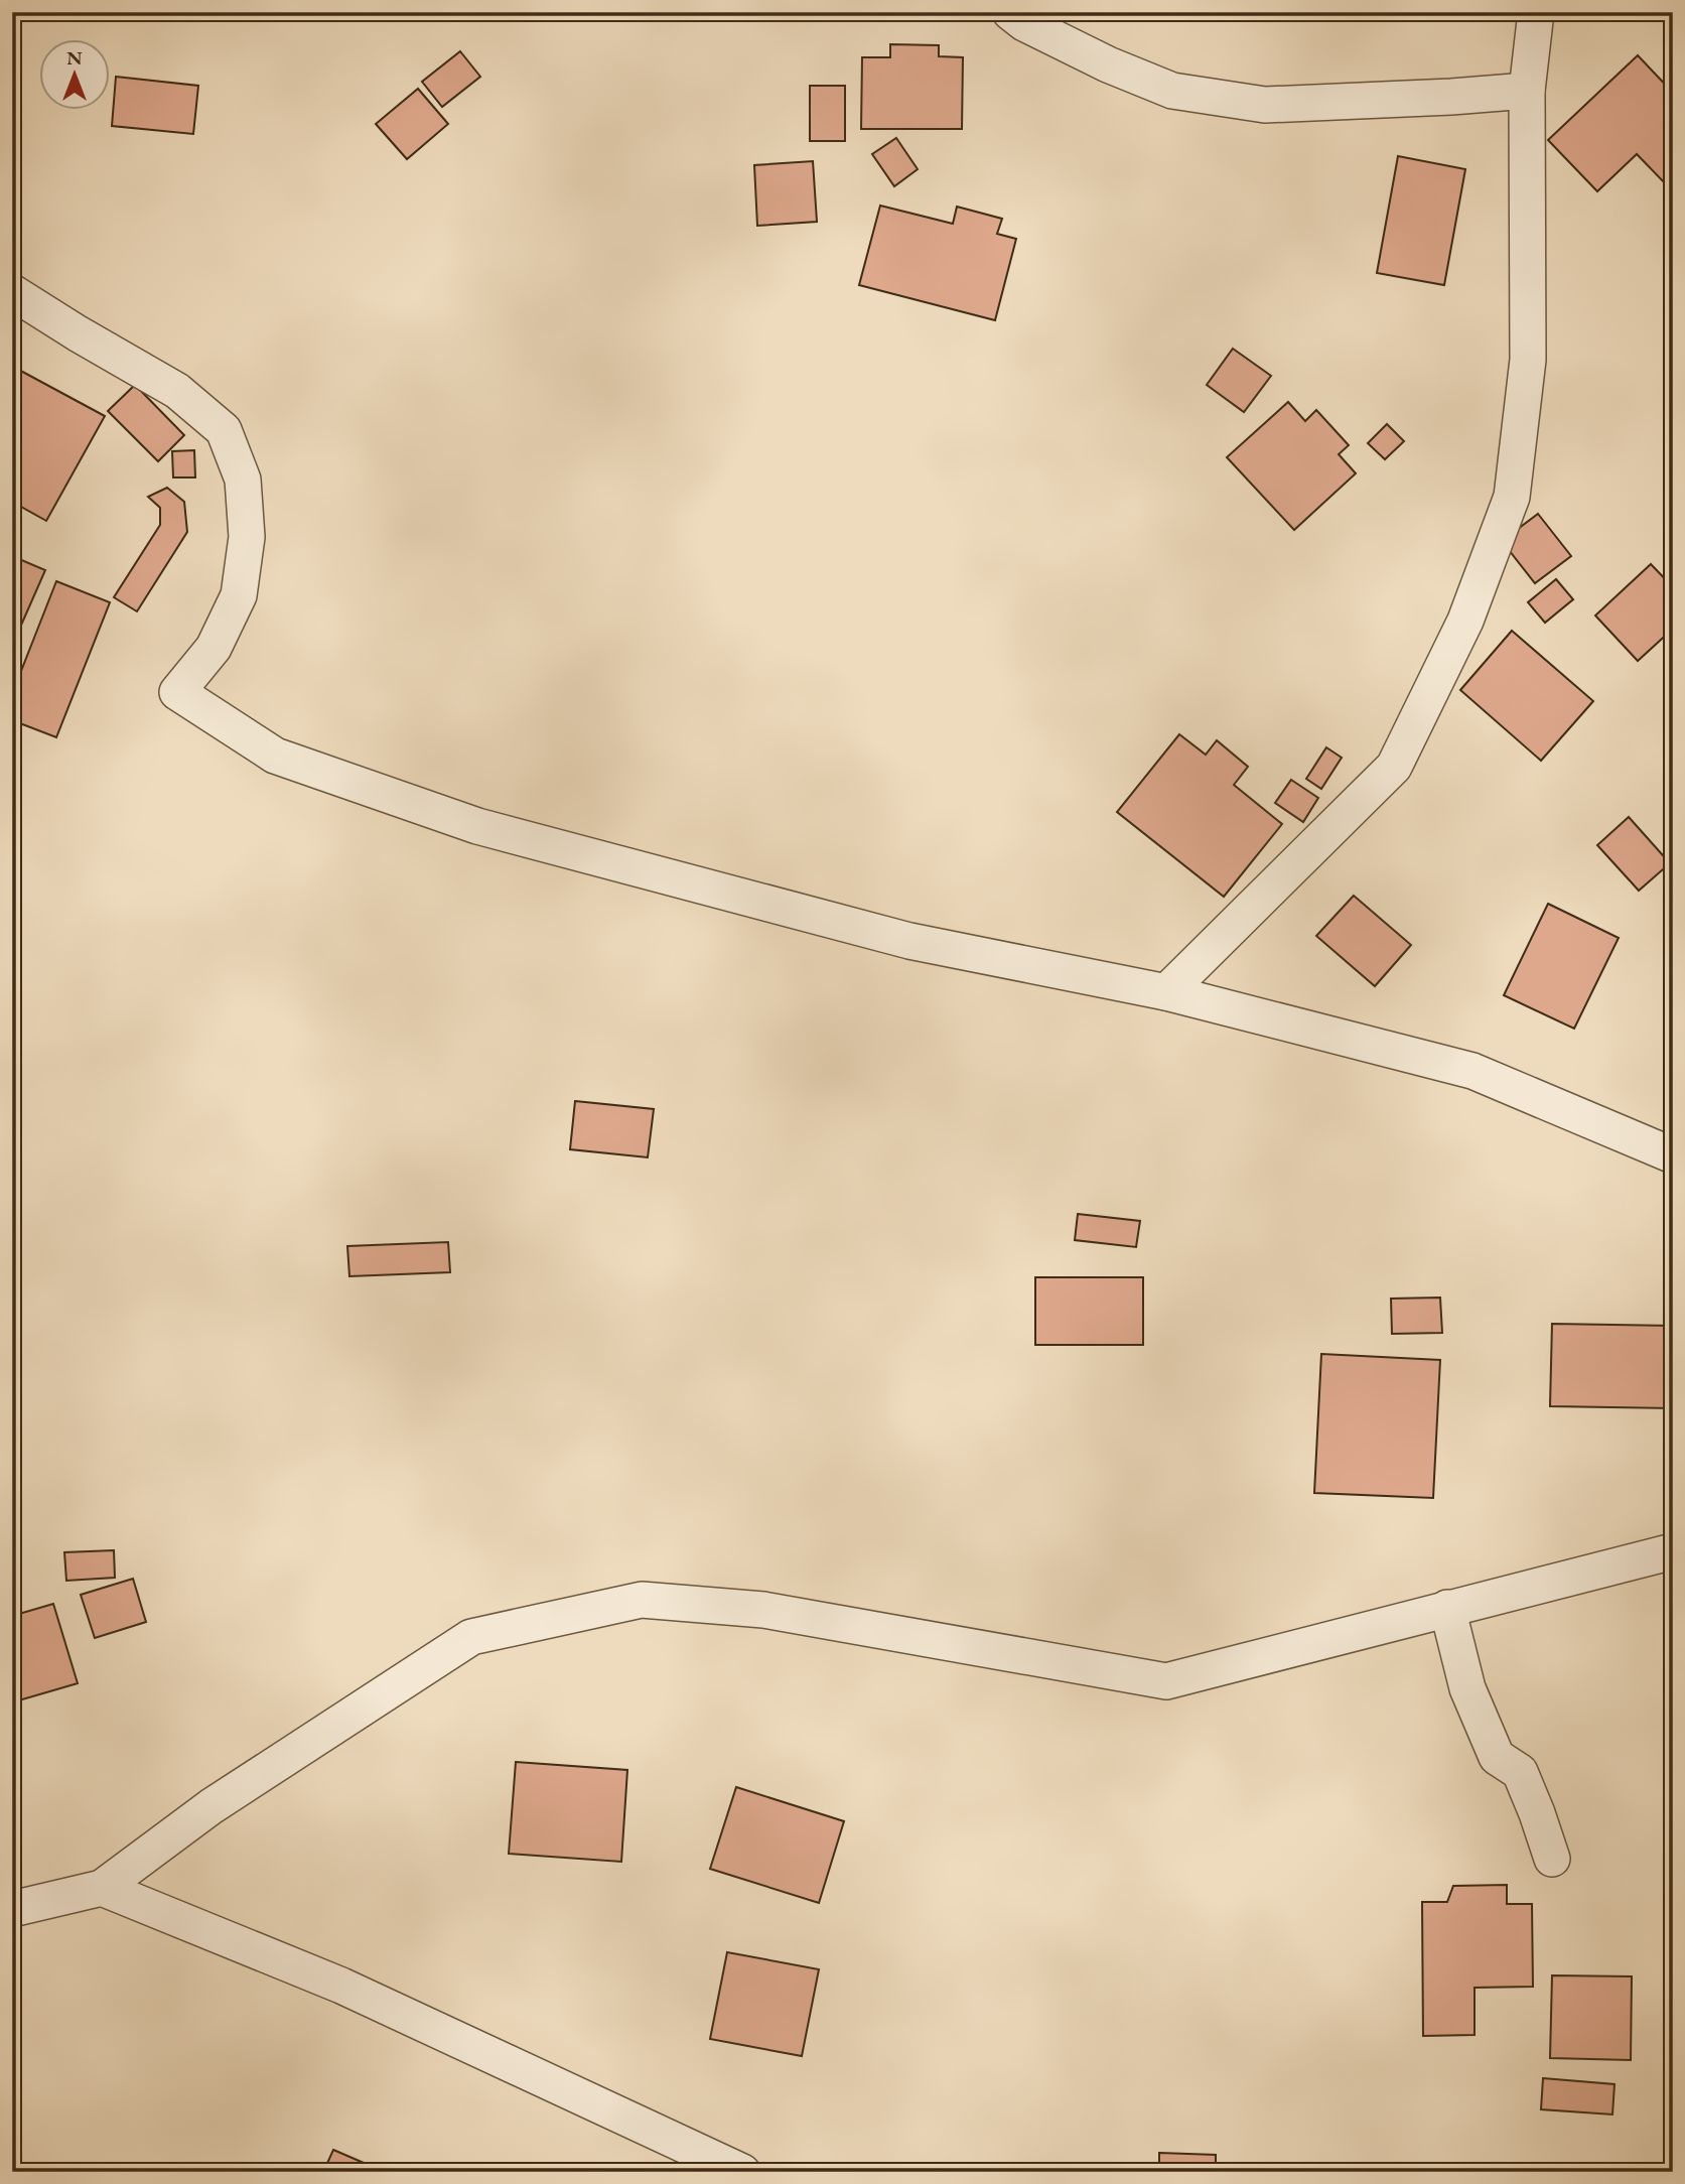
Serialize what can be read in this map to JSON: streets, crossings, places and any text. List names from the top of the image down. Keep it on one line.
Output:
{"north":"top"}
